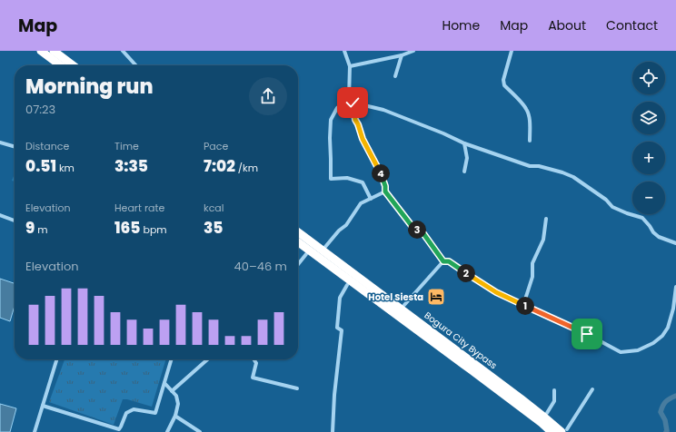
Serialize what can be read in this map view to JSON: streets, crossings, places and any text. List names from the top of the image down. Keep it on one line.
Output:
{"streets":{"highway":["Bogura City Bypass"]},"places":{"hotel":["Hotel Siesta"]},"page":{"header":"Map","nav":["Home","Map","About","Contact"],"map_buttons":["+","−"],"heading":["Morning run","07:23"],"stats":[["Distance","0.51 km"],["Time","3:35"],["Pace","7:02 /km"],["Elevation","9 m"],["Heart rate","165 bpm"],["kcal","35"]],"pins":["4","3","2","1"],"chart":["Elevation","40–46 m"]}}
